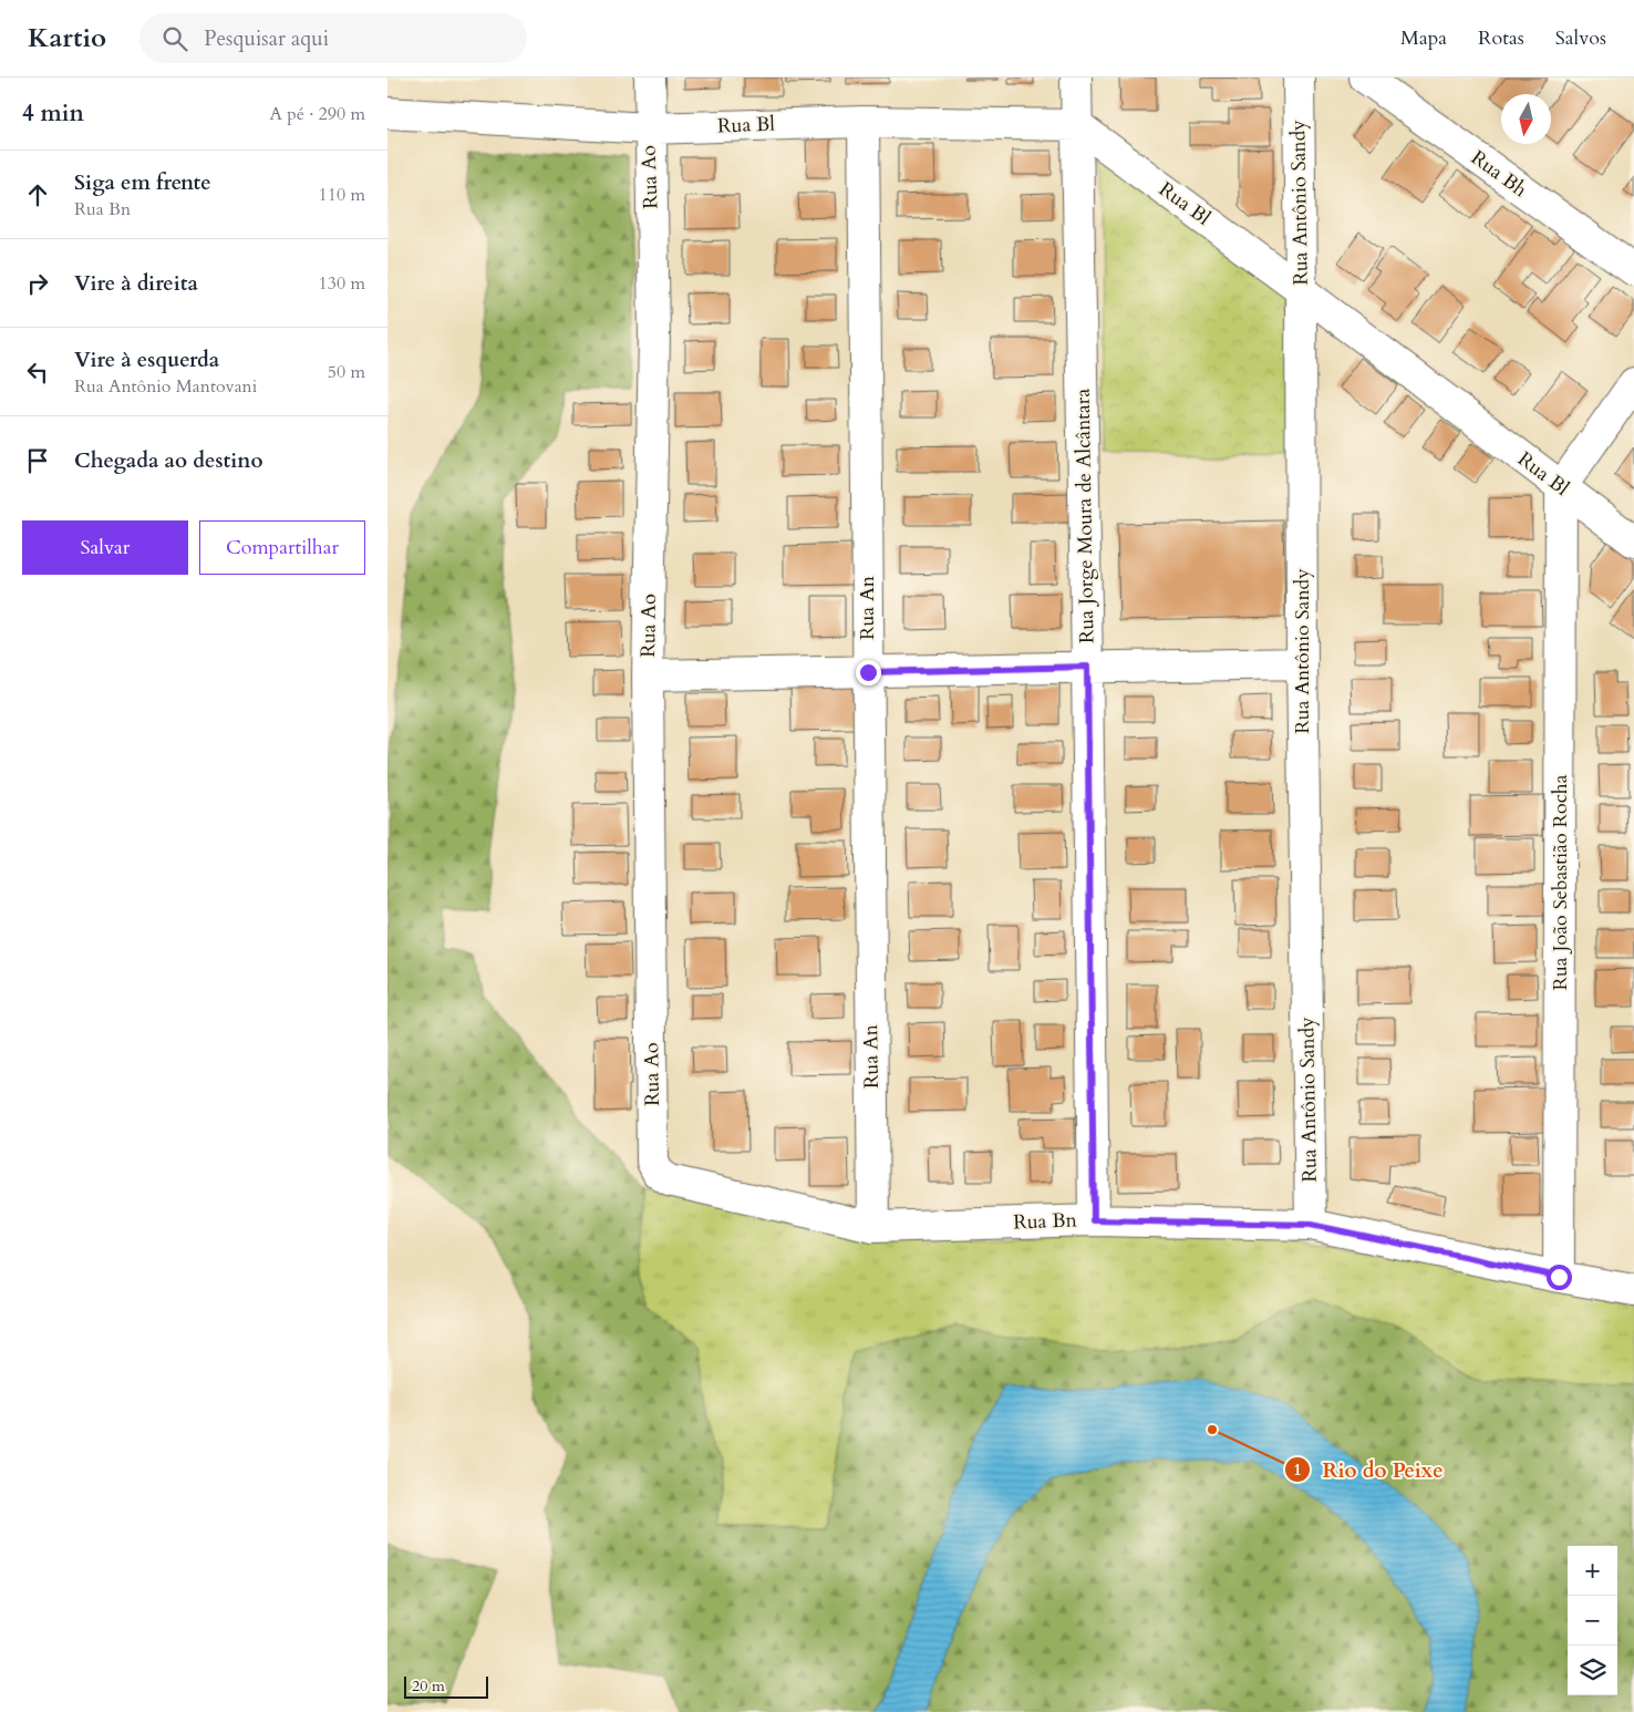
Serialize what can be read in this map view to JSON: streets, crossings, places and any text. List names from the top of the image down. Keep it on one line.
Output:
{"streets":{"street":["Rua Bl","Rua Bh","Rua Ao","Rua Antônio Sandy","Rua Jorge Moura de Alcântara","Rua An","Rua João Sebastião Rocha","Rua Bn"]},"crossings":[["Rua Bl","Rua Ao"],["Rua Bl","Rua Antônio Sandy"],["Rua Bl","Rua Jorge Moura de Alcântara"],["Rua Bl","Rua An"],["Rua Bl","Rua João Sebastião Rocha"],["Rua Ao","Rua Bn"],["Rua Antônio Sandy","Rua Bn"],["Rua Jorge Moura de Alcântara","Rua Bn"],["Rua An","Rua Bn"],["Rua João Sebastião Rocha","Rua Bn"]],"places":["Rio do Peixe"],"scale_bar":"20 m","north":"bottom","page":{"header":"Kartio","search":"Pesquisar aqui","nav":["Mapa","Rotas","Salvos"],"heading":["4 min","A pé · 290 m"],"list":[["Siga em frente","Rua Bn","110 m"],["Vire à direita","130 m"],["Vire à esquerda","Rua Antônio Mantovani","50 m"],"Chegada ao destino"],"buttons":["Salvar","Compartilhar"],"map_buttons":["+","−"],"scale":"20 m"}}
